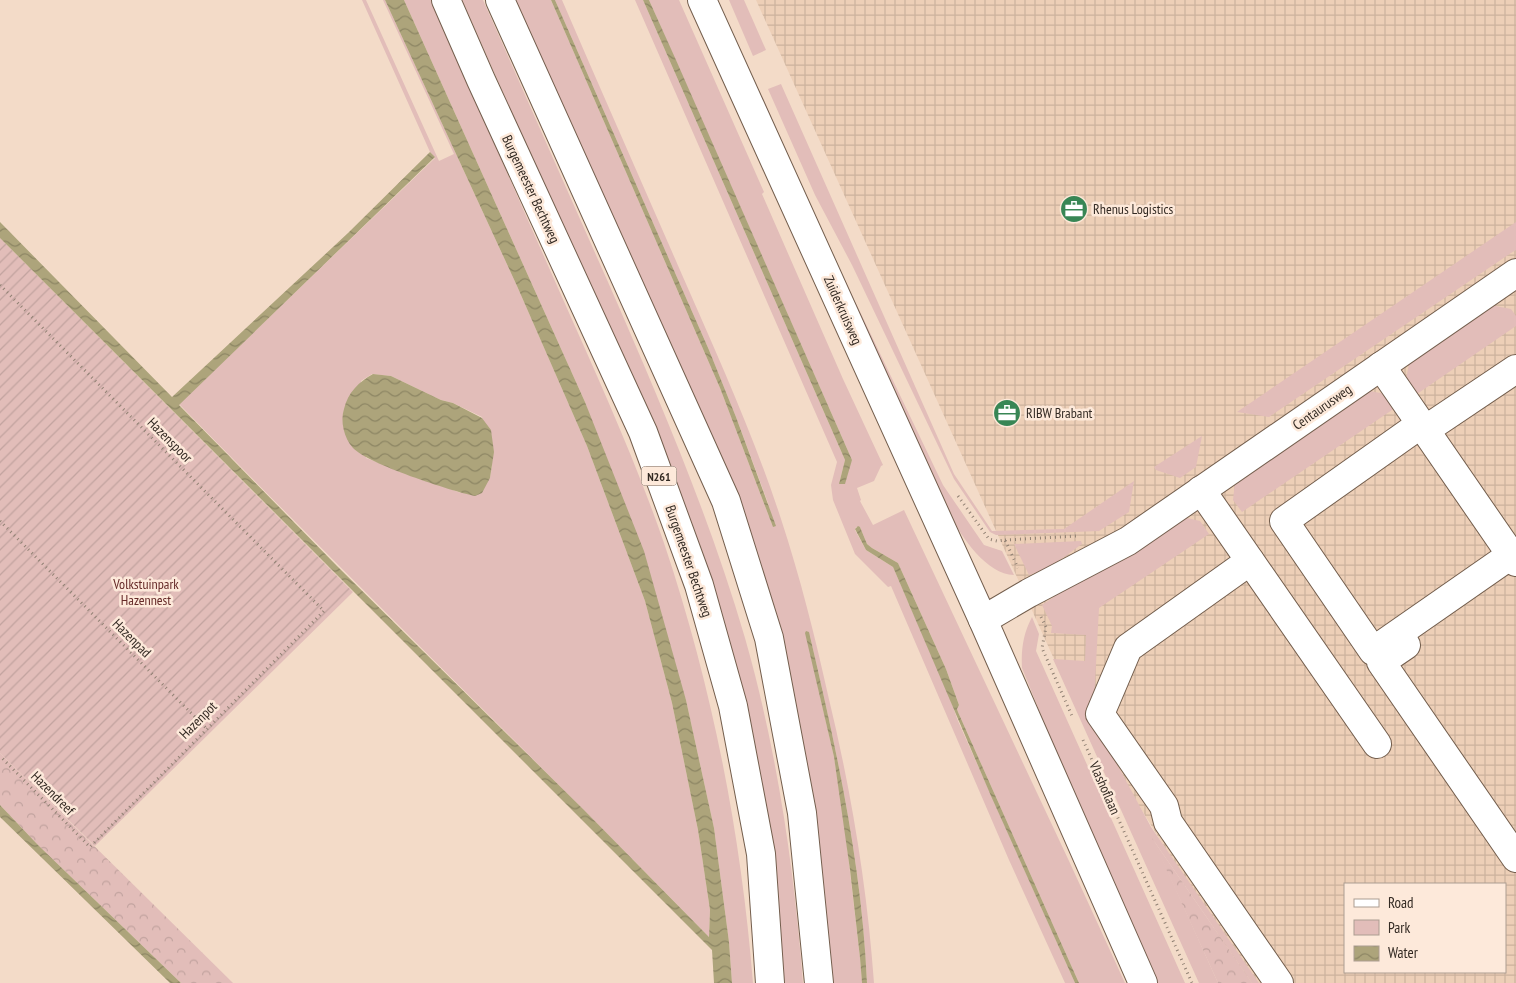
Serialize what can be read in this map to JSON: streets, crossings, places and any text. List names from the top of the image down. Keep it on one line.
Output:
{"streets":{"main road":["Burgemeester Bechtweg","Zuiderkruisweg","Centaurusweg","N261"],"path":["Hazenspoor","Hazenpad","Hazenpot","Vlashoflaan","Hazendreef"]},"crossings":[["Zuiderkruisweg","Centaurusweg"],["Hazenspoor","Hazenpot"],["Hazenpad","Hazenpot"],["Hazenpot","Hazendreef"]],"parks":["Volkstuinpark Hazennest"],"places":{"office":["Rhenus Logistics","RIBW Brabant"]},"legend":["Road","Park","Water"]}
